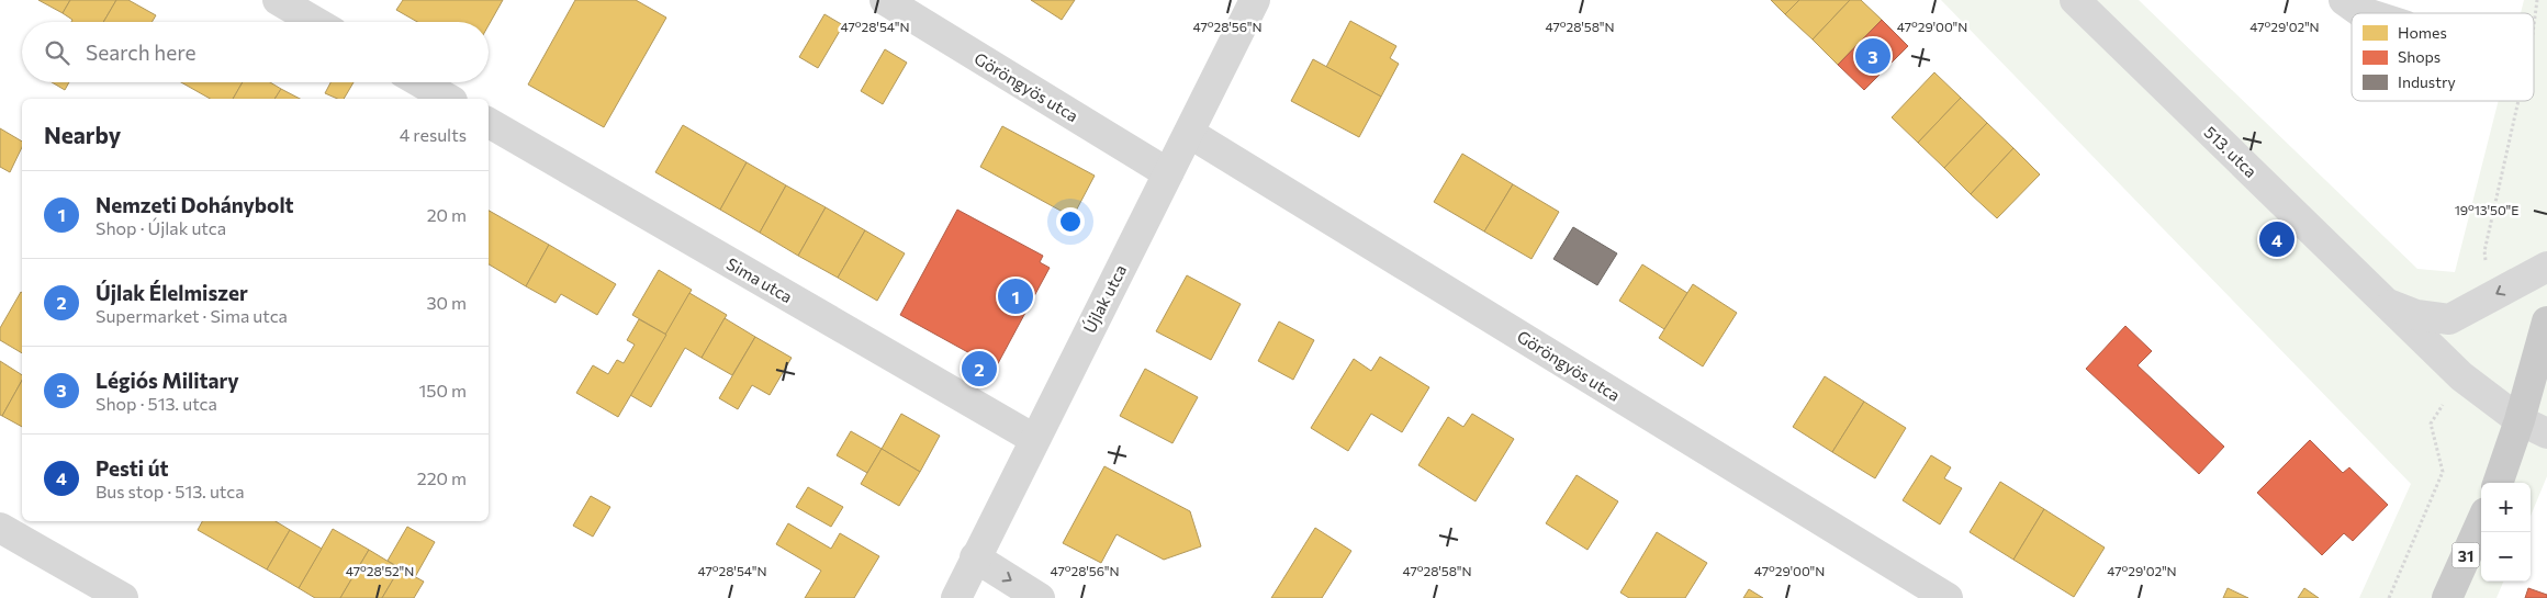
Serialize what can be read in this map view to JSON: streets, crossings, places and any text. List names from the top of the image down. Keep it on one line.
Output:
{"streets":{"main road":["31"],"street":["Göröngyös utca","513. utca","Sima utca","Újlak utca"]},"crossings":[["Göröngyös utca","Újlak utca"],["Sima utca","Újlak utca"]],"legend":["Homes","Shops","Industry"],"page":{"search":"Search here","pins":["3","4","1","2"],"heading":["Nearby","4 results"],"list":[{"mark":"1","name":"Nemzeti Dohánybolt","note":"Shop · Újlak utca","value":"20 m"},{"mark":"2","name":"Újlak Élelmiszer","note":"Supermarket · Sima utca","value":"30 m"},{"mark":"3","name":"Légiós Military","note":"Shop · 513. utca","value":"150 m"},{"mark":"4","name":"Pesti út","note":"Bus stop · 513. utca","value":"220 m"}],"map_buttons":["+","−"]},"coordinates":["47°28'54\"N","47°28'56\"N","47°28'58\"N","47°29'00\"N","47°29'02\"N","19°13'50\"E","47°28'52\"N"]}
